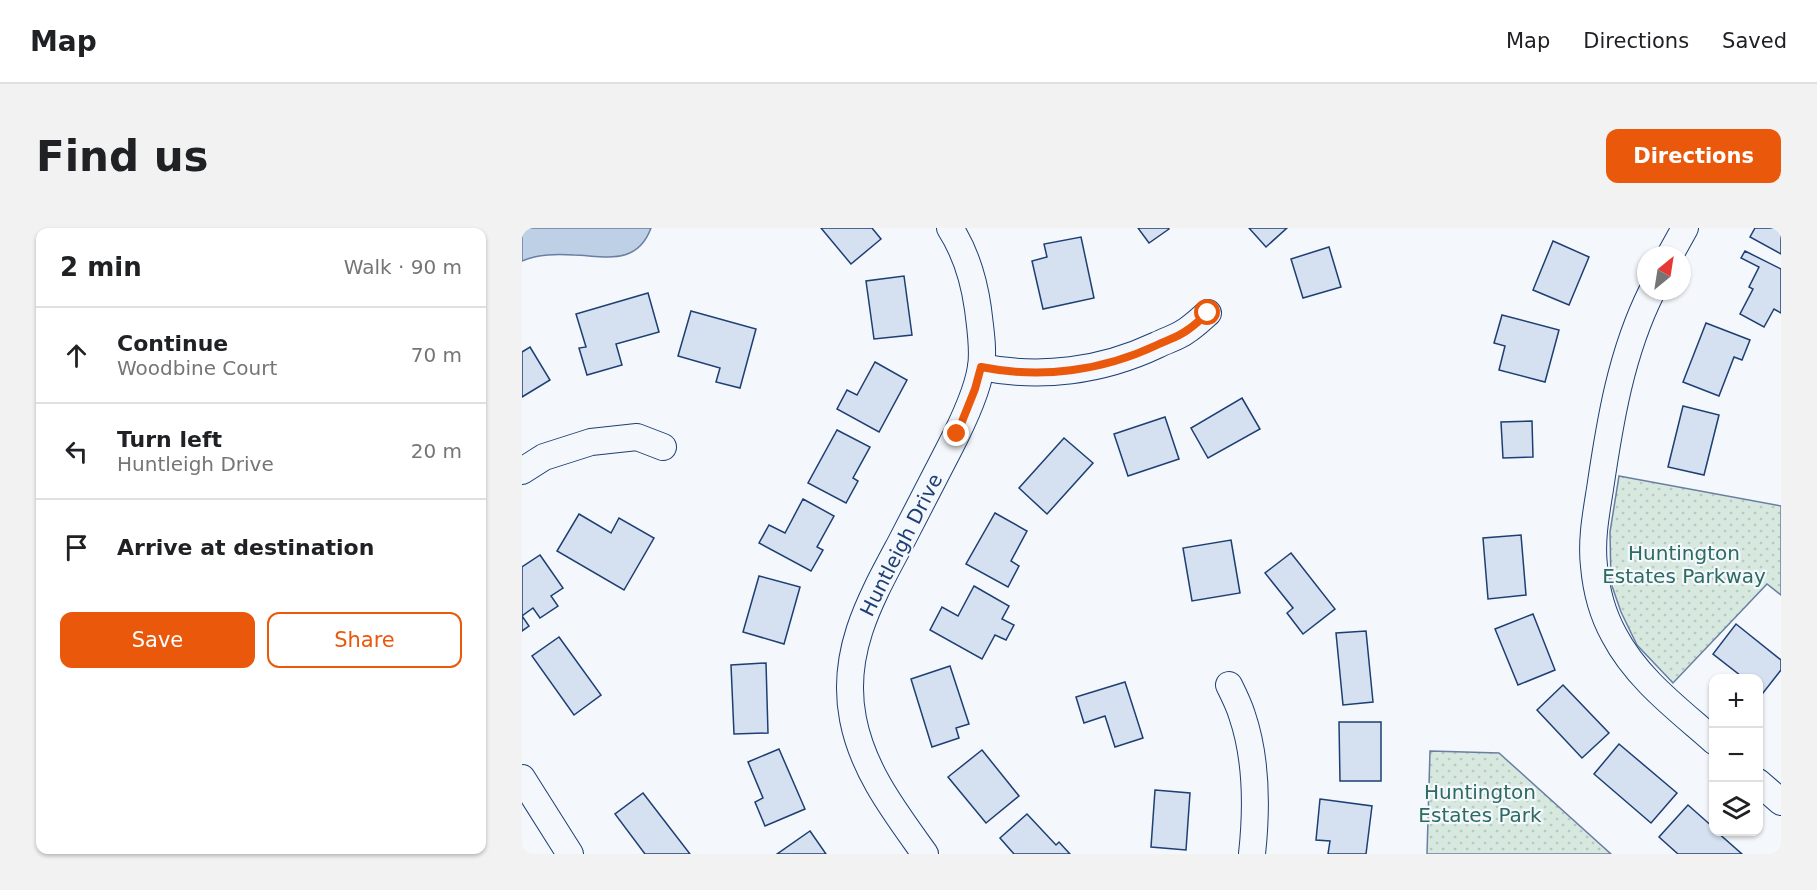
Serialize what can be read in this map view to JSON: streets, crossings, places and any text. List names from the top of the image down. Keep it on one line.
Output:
{"streets":{"street":["Huntleigh Drive"]},"parks":["Huntington Estates Parkway","Huntington Estates Park"],"north":"top right","page":{"header":"Map","nav":["Map","Directions","Saved"],"buttons":["Directions",["Save","Share"]],"title":"Find us","heading":["2 min","Walk · 90 m"],"list":[["Continue","Woodbine Court","70 m"],["Turn left","Huntleigh Drive","20 m"],"Arrive at destination"],"map_buttons":["+","−"]}}
